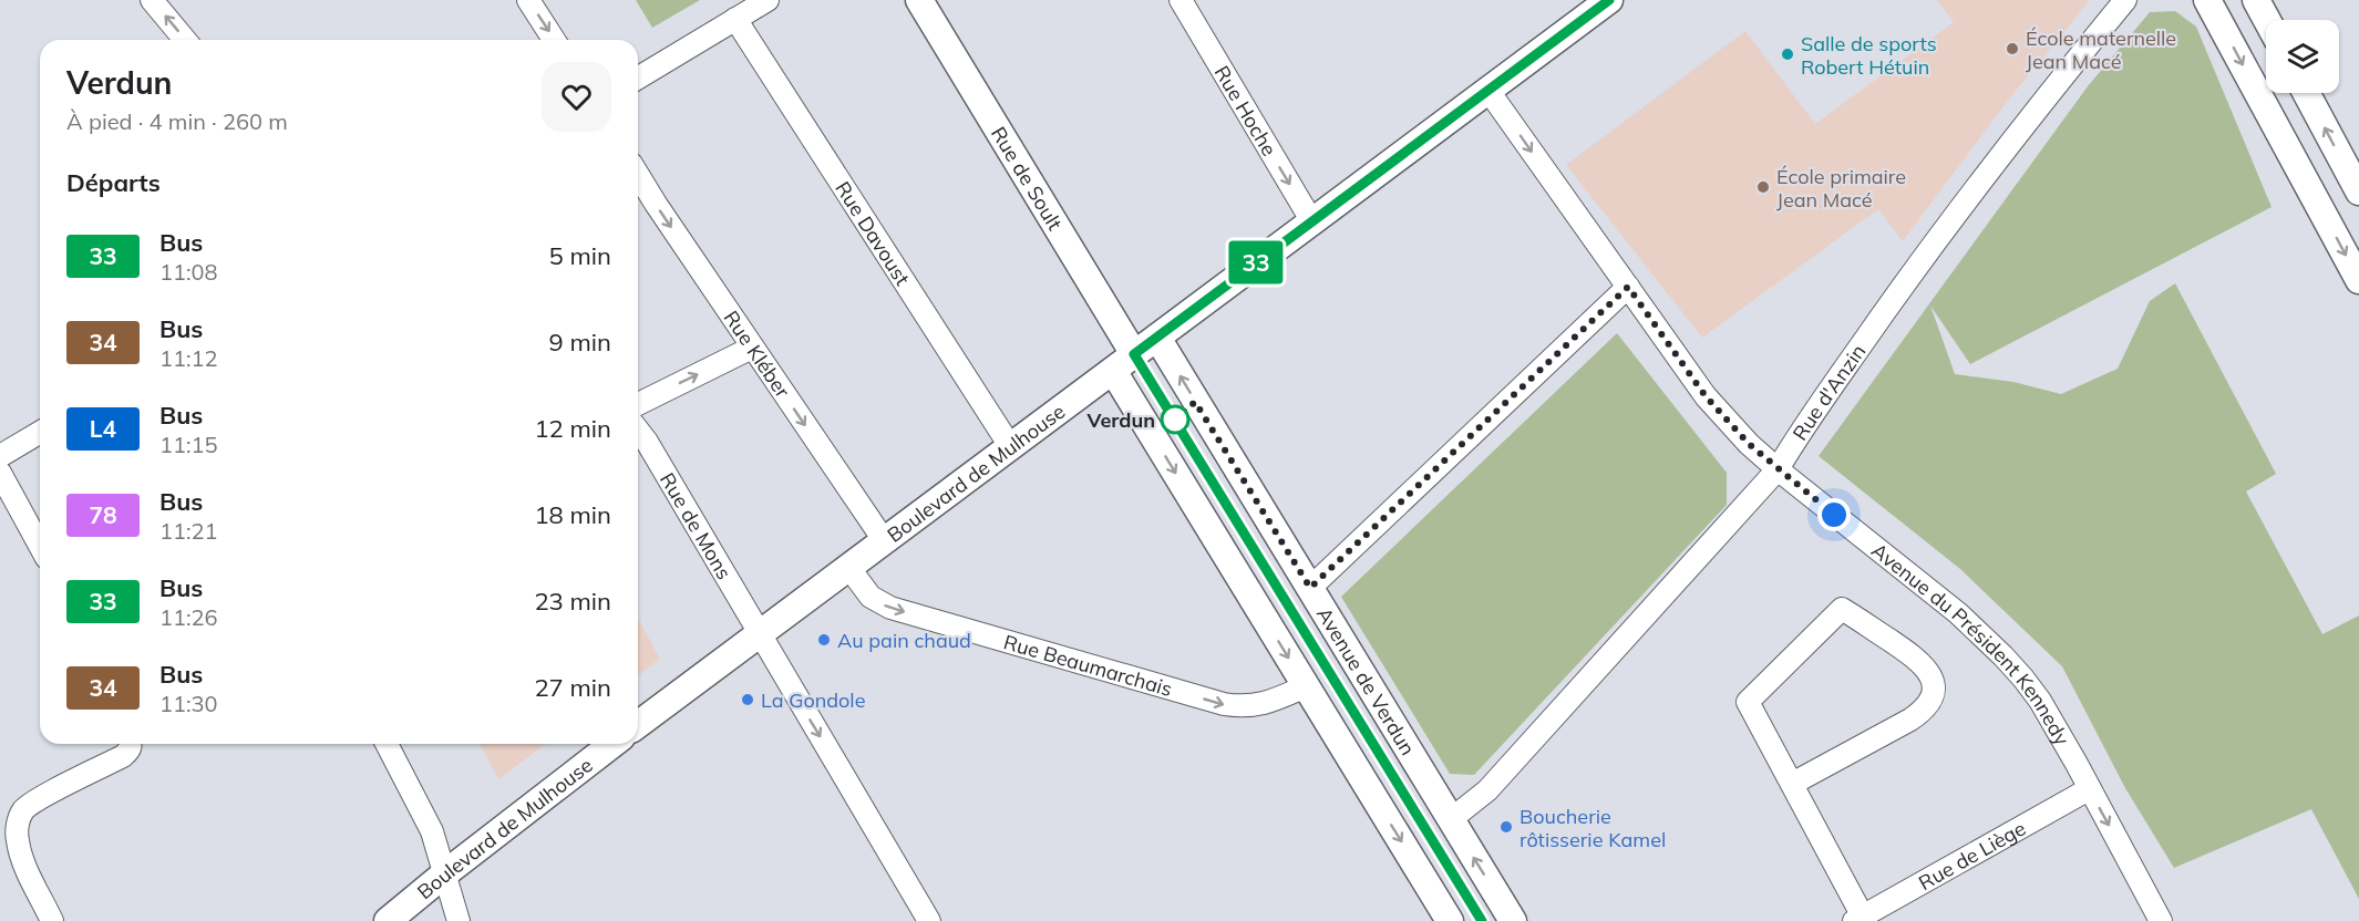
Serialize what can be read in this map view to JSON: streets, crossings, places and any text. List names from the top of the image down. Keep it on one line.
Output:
{"streets":{"street":["Rue Hoche","Rue de Soult","Rue Davoust","Rue Kléber","Rue d'Anzin","Boulevard de Mulhouse","Rue de Mons","Avenue du Président Kennedy","Rue Beaumarchais","Avenue de Verdun","Rue de Liège"]},"crossings":[["Rue Hoche","Boulevard de Mulhouse"],["Rue de Soult","Boulevard de Mulhouse"],["Rue Davoust","Boulevard de Mulhouse"],["Rue Kléber","Boulevard de Mulhouse"],["Rue d'Anzin","Avenue du Président Kennedy"],["Rue d'Anzin","Avenue de Verdun"],["Boulevard de Mulhouse","Rue de Mons"],["Boulevard de Mulhouse","Avenue du Président Kennedy"],["Boulevard de Mulhouse","Rue Beaumarchais"],["Boulevard de Mulhouse","Avenue de Verdun"],["Avenue du Président Kennedy","Rue de Liège"]],"one_way":["Rue Hoche","Rue Kléber","Rue de Mons","Avenue du Président Kennedy","Rue Beaumarchais"],"places":["École maternelle Jean Macé","Salle de sports Robert Hétuin","École primaire Jean Macé","Verdun","Au pain chaud","La Gondole","Boucherie rôtisserie Kamel"],"lines":["bus line 33"],"page":{"on_map":"33","heading":[["Verdun","À pied · 4 min · 260 m"],"Départs"],"list":[{"mark":"33","name":"Bus","note":"11:08","value":"5 min"},{"mark":"34","name":"Bus","note":"11:12","value":"9 min"},{"mark":"L4","name":"Bus","note":"11:15","value":"12 min"},{"mark":"78","name":"Bus","note":"11:21","value":"18 min"},{"mark":"33","name":"Bus","note":"11:26","value":"23 min"},{"mark":"34","name":"Bus","note":"11:30","value":"27 min"}]}}
